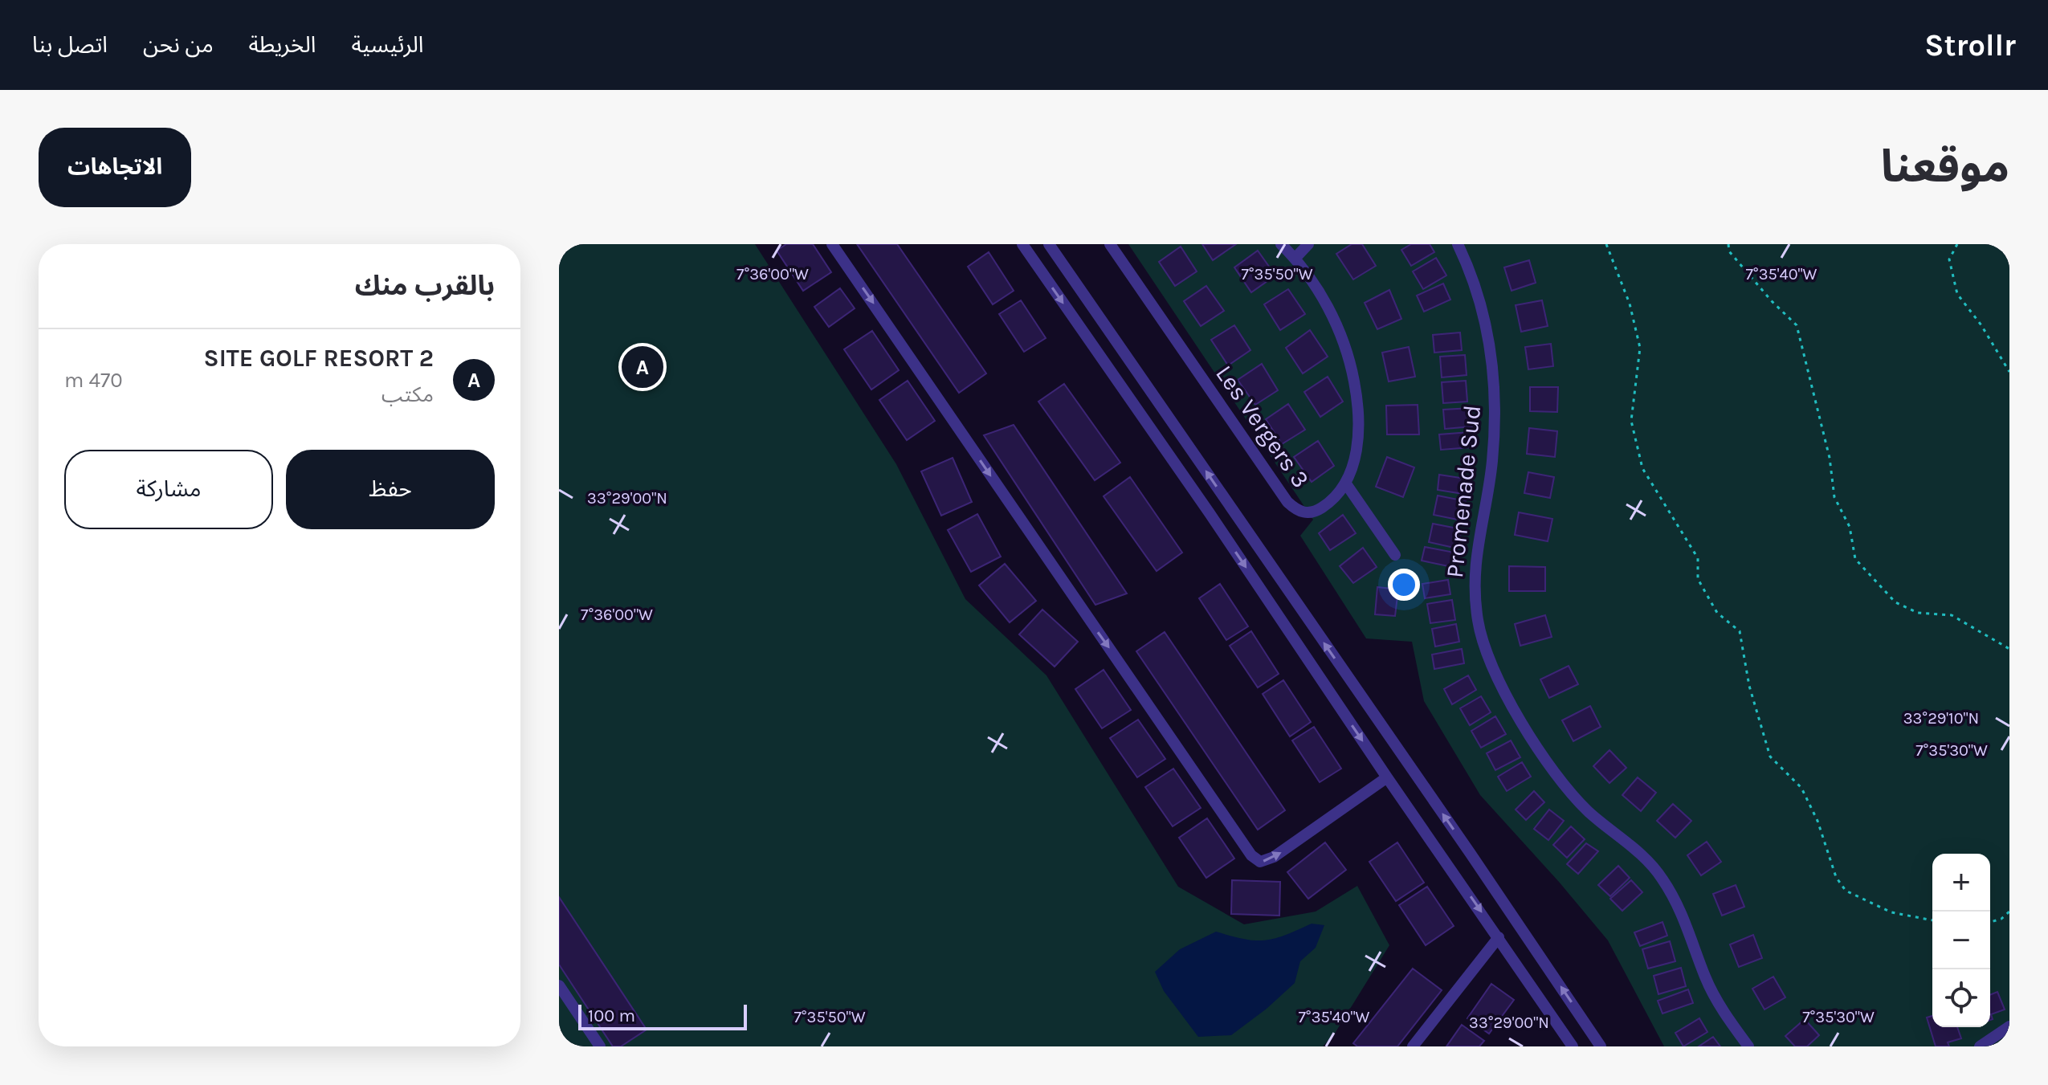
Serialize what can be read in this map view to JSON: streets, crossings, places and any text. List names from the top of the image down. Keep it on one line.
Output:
{"streets":{"street":["Les Vergers 3","Promenade Sud"]},"scale_bar":"100 m","page":{"header":"Strollr","nav":["الرئيسية","الخريطة","من نحن","اتصل بنا"],"title":"موقعنا","buttons":["الاتجاهات",["حفظ","مشاركة"]],"heading":"بالقرب منك","list":[{"mark":"A","name":"SITE GOLF RESORT 2","note":"مكتب","value":"470 m"}],"pins":"A","map_buttons":["+","−"],"scale":"100 m"},"coordinates":["7°35'50\"W","7°35'40\"W","7°36'00\"W","33°29'00\"N","33°29'10\"N","7°35'30\"W"]}
